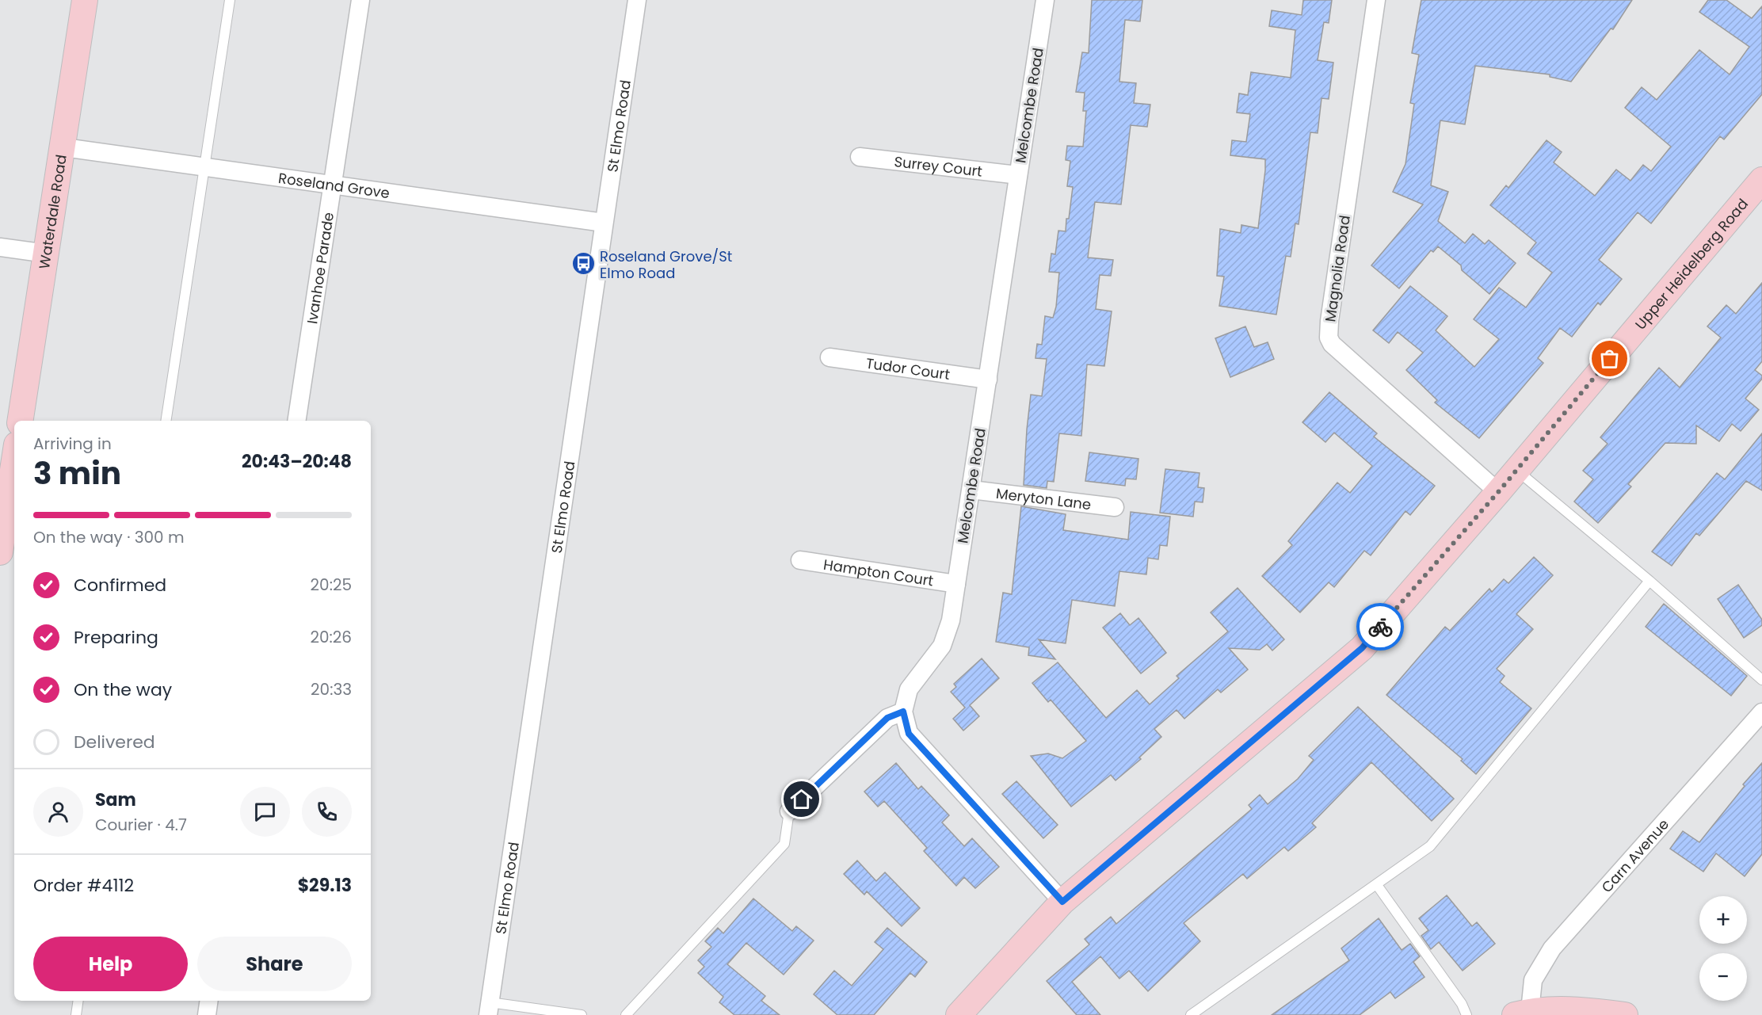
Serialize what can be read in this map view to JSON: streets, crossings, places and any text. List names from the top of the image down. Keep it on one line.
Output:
{"streets":{"main road":["Waterdale Road","Upper Heidelberg Road"],"street":["Melcombe Road","St Elmo Road","Surrey Court","Roseland Grove","Ivanhoe Parade","Magnolia Road","Tudor Court","Meryton Lane","Hampton Court","Carn Avenue"]},"crossings":[["Melcombe Road","Surrey Court"],["Melcombe Road","Upper Heidelberg Road"],["Melcombe Road","Tudor Court"],["Melcombe Road","Meryton Lane"],["Melcombe Road","Hampton Court"],["St Elmo Road","Roseland Grove"],["Roseland Grove","Waterdale Road"],["Roseland Grove","Ivanhoe Parade"],["Upper Heidelberg Road","Magnolia Road"]],"places":{"bus stop":["Roseland Grove/St Elmo Road"]},"page":{"heading":["3 min","Arriving in","20:43–20:48"],"panel":["Sam","Courier · 4.7","Order #4112","$29.13"],"bar":"On the way · 300 m","list":[["Confirmed","20:25"],["Preparing","20:26"],["On the way","20:33"],"Delivered"],"map_buttons":["+","−"],"buttons":["Help","Share"]}}
